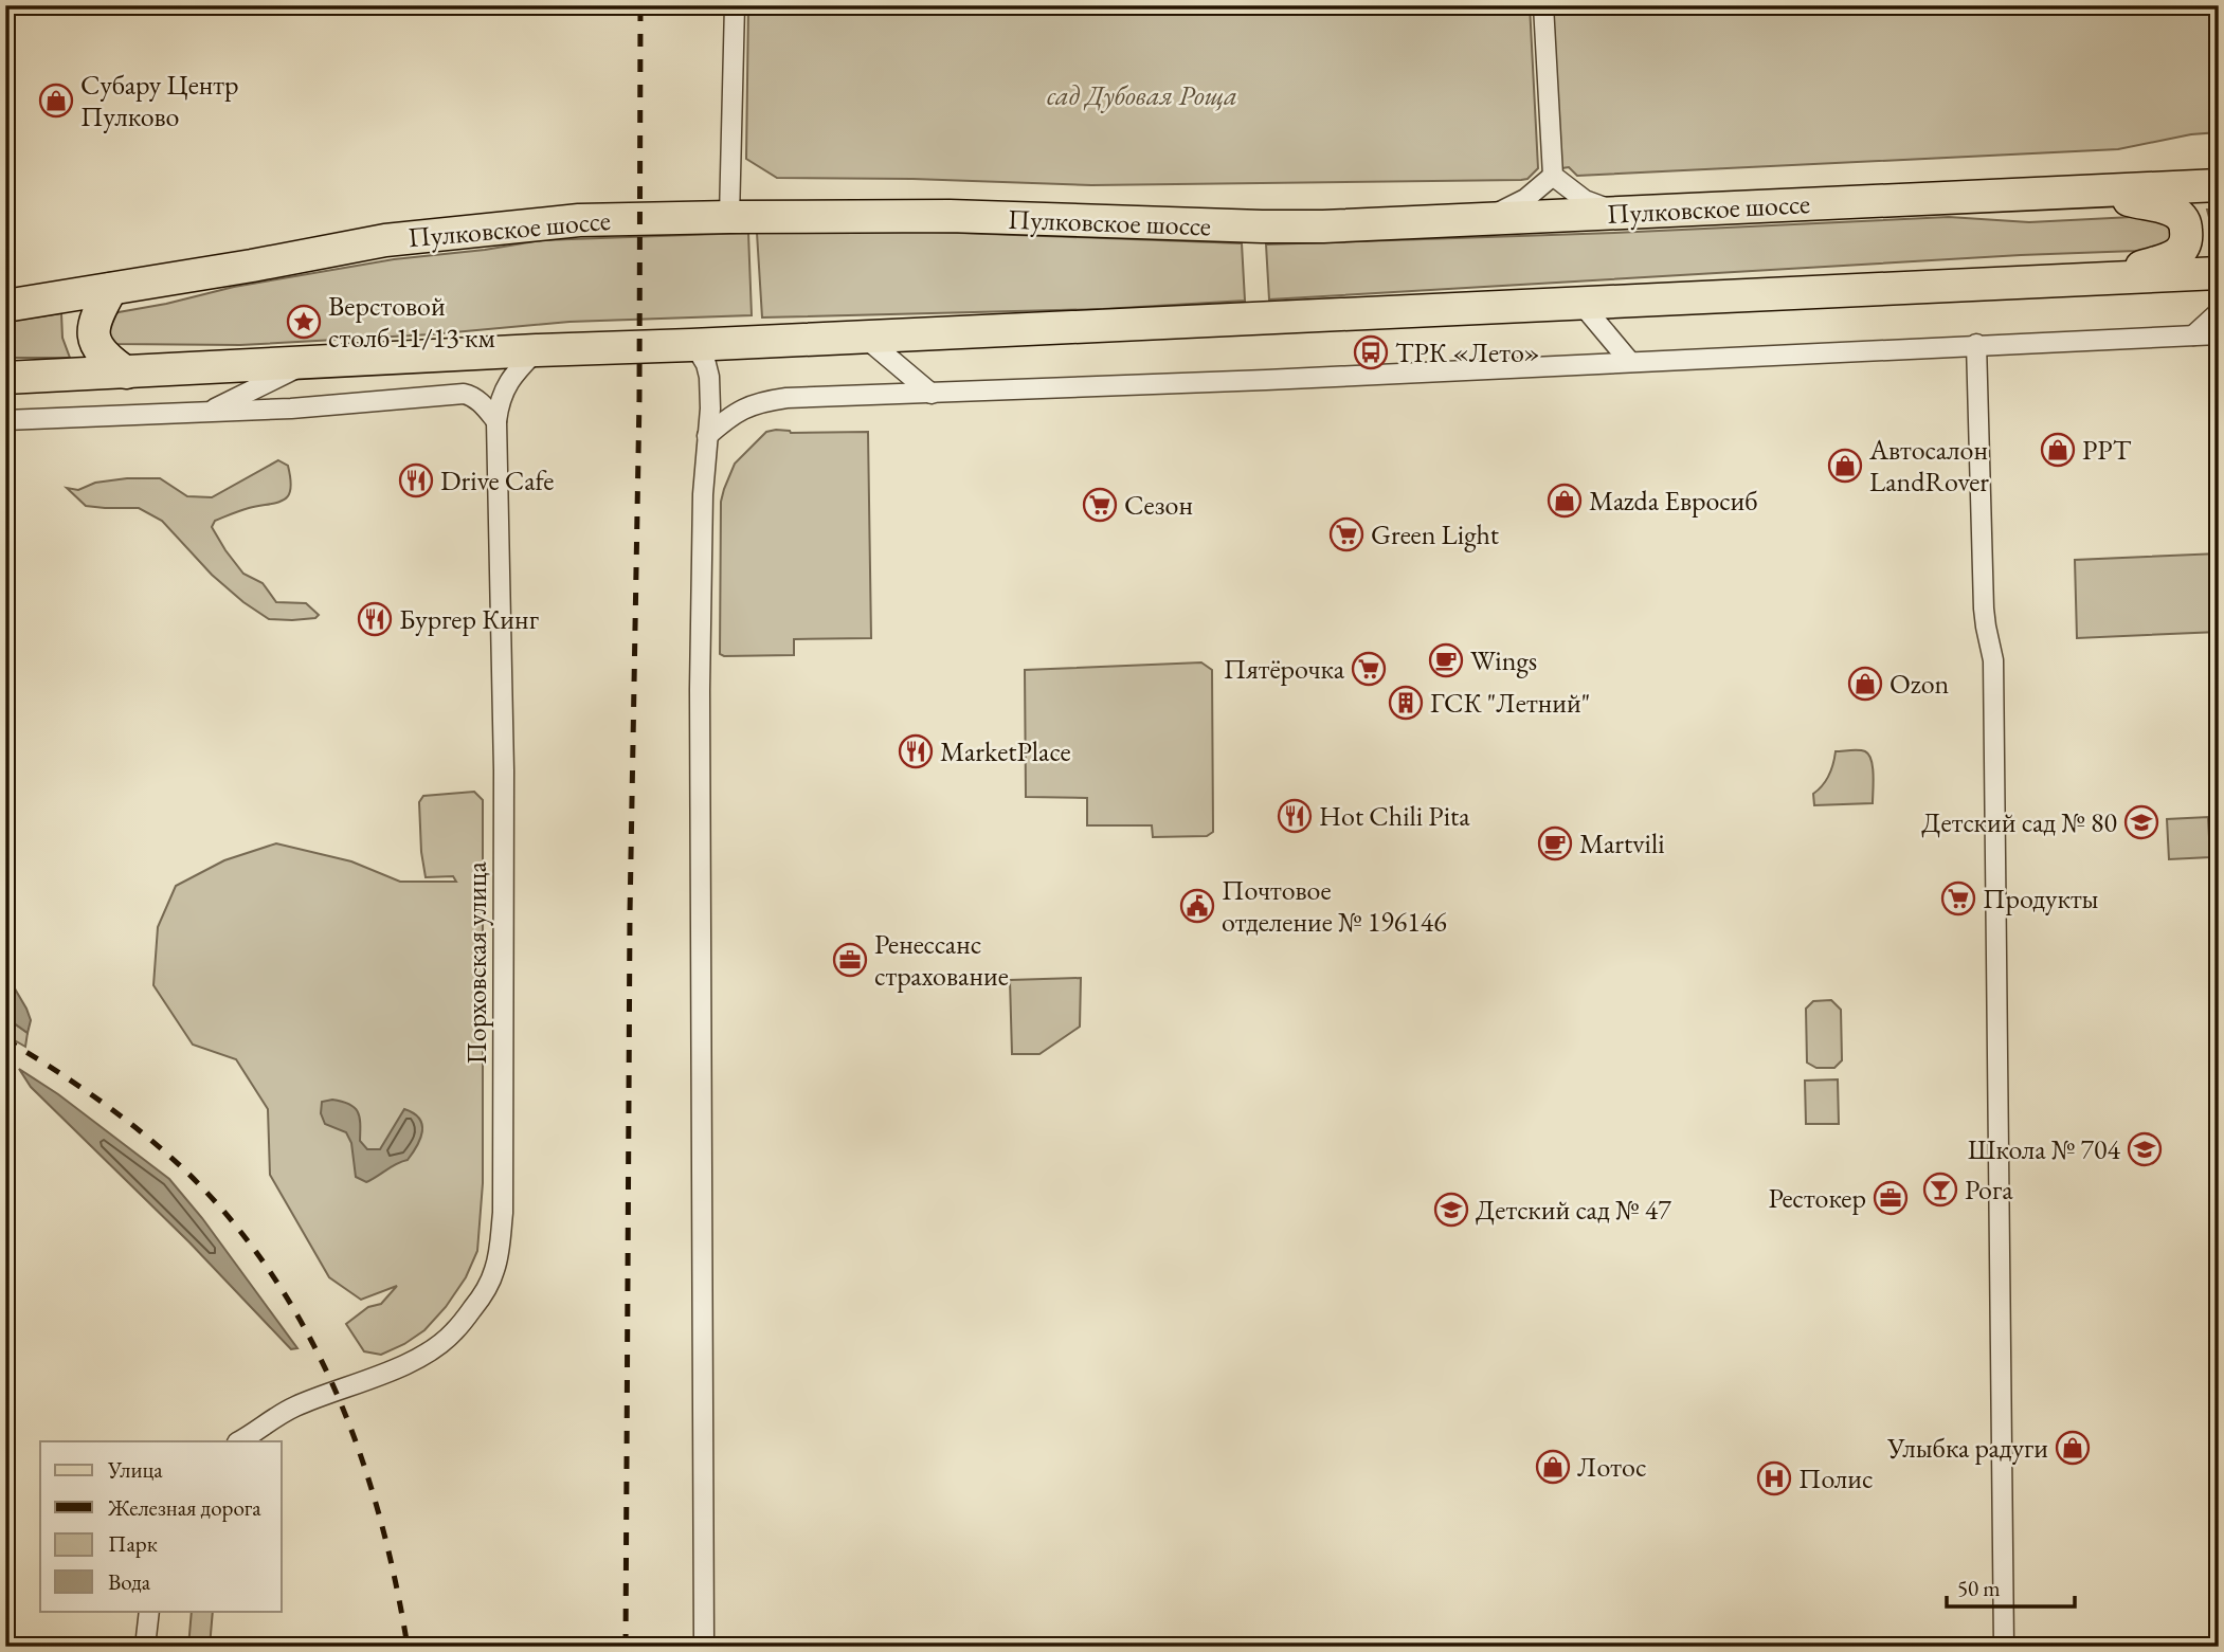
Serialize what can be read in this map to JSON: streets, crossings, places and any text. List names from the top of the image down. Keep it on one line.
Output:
{"streets":{"main road":["Пулковское шоссе"],"street":["Порховская улица"]},"parks":["сад Дубовая Роща"],"places":{"shop":["Субару Центр Пулково","РРТ","Автосалон LandRover","Mazda Евросиб","Ozon","Улыбка радуги","Лотос"],"place":["Верстовой столб 11/13 км"],"bus stop":["ТРК «Лето»"],"restaurant":["Drive Cafe","Бургер Кинг","MarketPlace","Hot Chili Pita"],"supermarket":["Сезон","Green Light","Пятёрочка","Продукты"],"cafe":["Wings","Martvili"],"building":["ГСК \"Летний\""],"school or university":["Детский сад № 80","Школа № 704","Детский сад № 47"],"public building":["Почтовое отделение № 196146"],"office":["Ренессанс страхование","Рестокер"],"bar":["Рога"],"hospital":["Полис"]},"legend":["Улица","Железная дорога","Парк","Вода"],"scale_bar":"50 m"}
